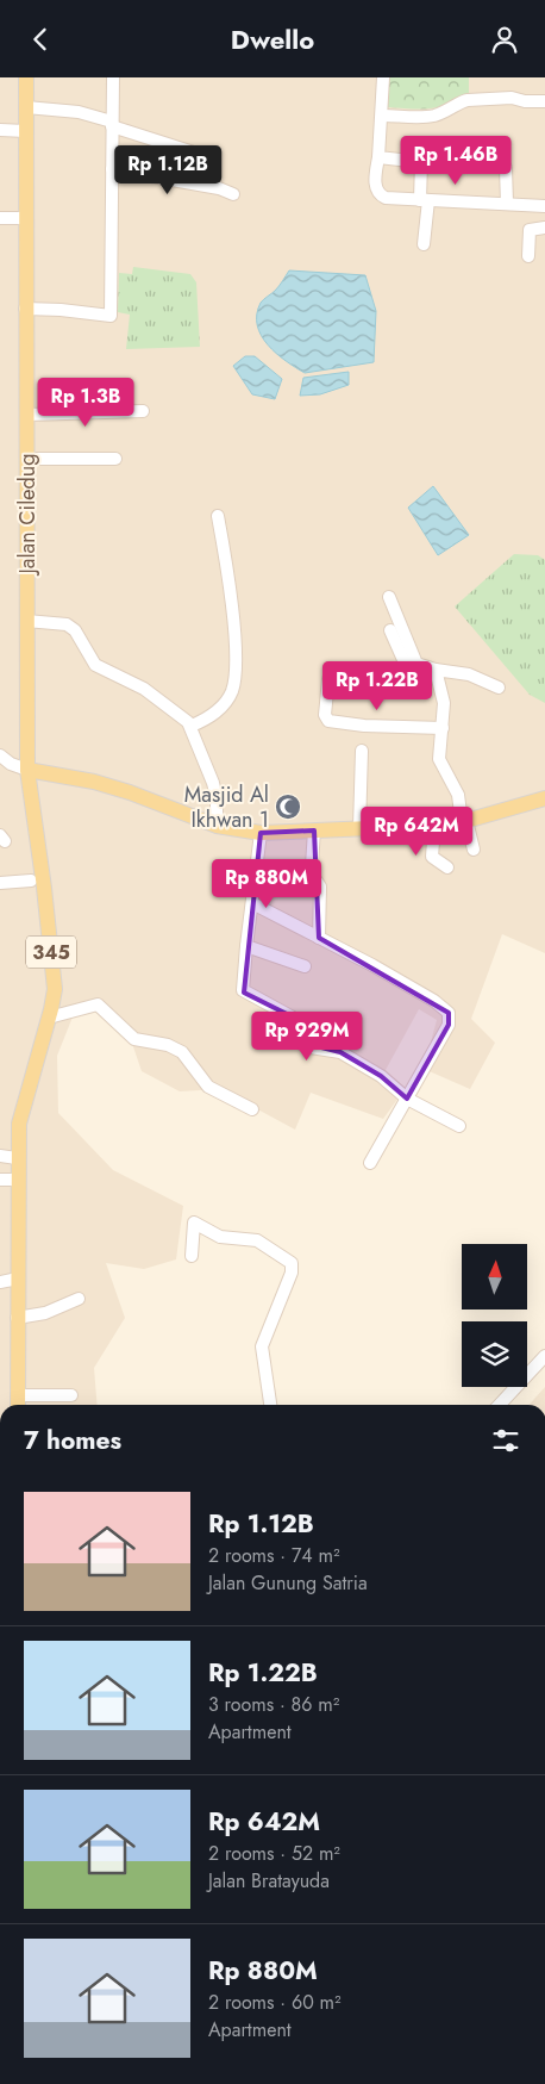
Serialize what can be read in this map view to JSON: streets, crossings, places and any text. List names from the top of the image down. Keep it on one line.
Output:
{"streets":{"main road":["Jalan Ciledug","345"]},"crossings":[["Jalan Ciledug","345"]],"places":{"mosque":["Masjid Al Ikhwan 1"]},"north":"top","page":{"header":"Dwello","price":["Rp 1.46B","Rp 1.12B","Rp 1.3B","Rp 1.22B","Rp 642M","Rp 880M","Rp 929M"],"heading":"7 homes","list":[{"name":"Rp 1.12B","note":"2 rooms · 74 m² · Jalan Gunung Satria"},{"name":"Rp 1.22B","note":"3 rooms · 86 m² · Apartment"},{"name":"Rp 642M","note":"2 rooms · 52 m² · Jalan Bratayuda"},{"name":"Rp 880M","note":"2 rooms · 60 m² · Apartment"}]}}
